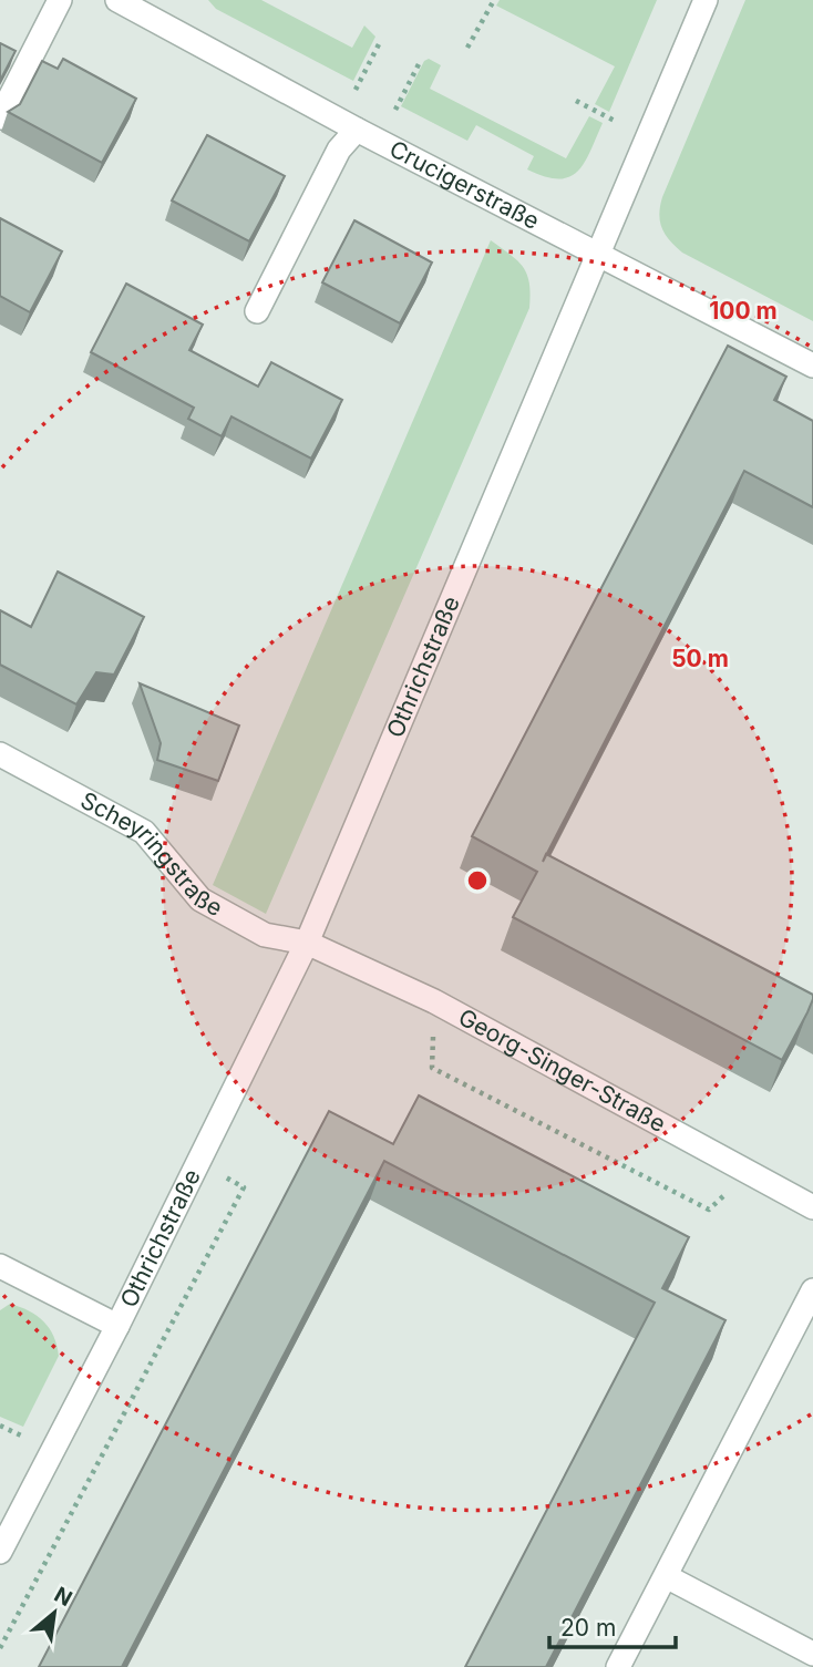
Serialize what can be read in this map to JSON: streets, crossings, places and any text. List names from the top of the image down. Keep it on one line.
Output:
{"streets":{"street":["Crucigerstraße","Othrichstraße","Scheyringstraße","Georg-Singer-Straße"]},"crossings":[["Crucigerstraße","Othrichstraße"],["Othrichstraße","Scheyringstraße"],["Othrichstraße","Georg-Singer-Straße"],["Scheyringstraße","Georg-Singer-Straße"]],"scale_bar":"20 m","north":"top right","rings":["100 m","50 m"]}
